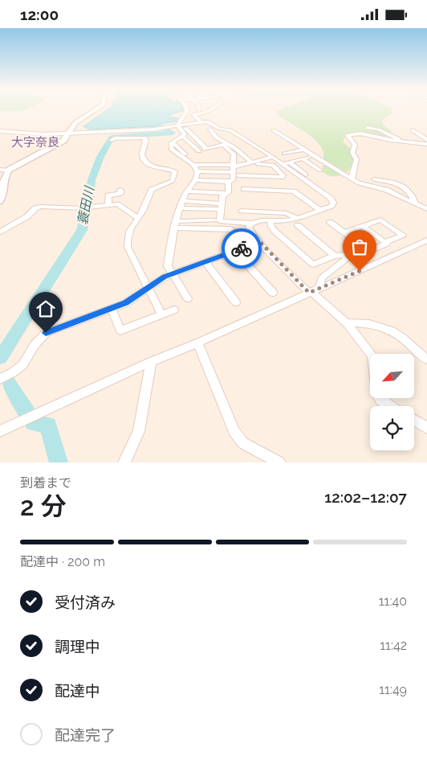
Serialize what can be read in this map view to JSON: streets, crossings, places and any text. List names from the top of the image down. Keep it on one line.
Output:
{"districts":["大字奈良"],"water":["蓑田川"],"north":"bottom left","page":{"status":"12:00","heading":["2 分","到着まで","12:02–12:07"],"bar":"配達中 · 200 m","list":[["受付済み","11:40"],["調理中","11:42"],["配達中","11:49"],"配達完了"]}}
